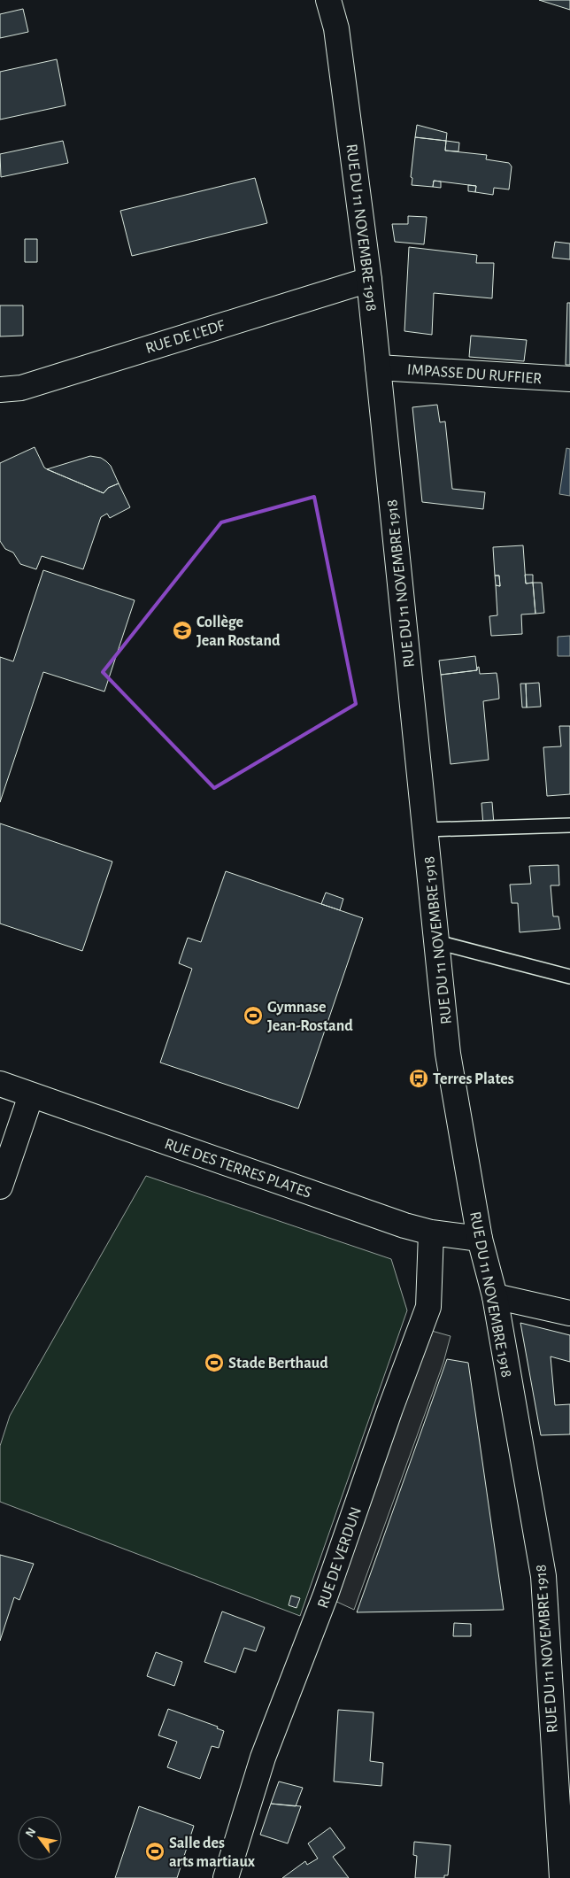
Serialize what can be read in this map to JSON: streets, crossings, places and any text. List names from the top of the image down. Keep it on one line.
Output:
{"streets":{"street":["RUE DU 11 NOVEMBRE 1918","RUE DE L'EDF","IMPASSE DU RUFFIER","RUE DES TERRES PLATES","RUE DE VERDUN"]},"crossings":[["RUE DU 11 NOVEMBRE 1918","RUE DE L'EDF"],["RUE DU 11 NOVEMBRE 1918","IMPASSE DU RUFFIER"],["RUE DU 11 NOVEMBRE 1918","RUE DES TERRES PLATES"],["RUE DES TERRES PLATES","RUE DE VERDUN"]],"places":{"school or university":["Collège Jean Rostand"],"sports":["Gymnase Jean-Rostand","Stade Berthaud","Salle des arts martiaux"],"bus stop":["Terres Plates"]},"north":"top left"}
